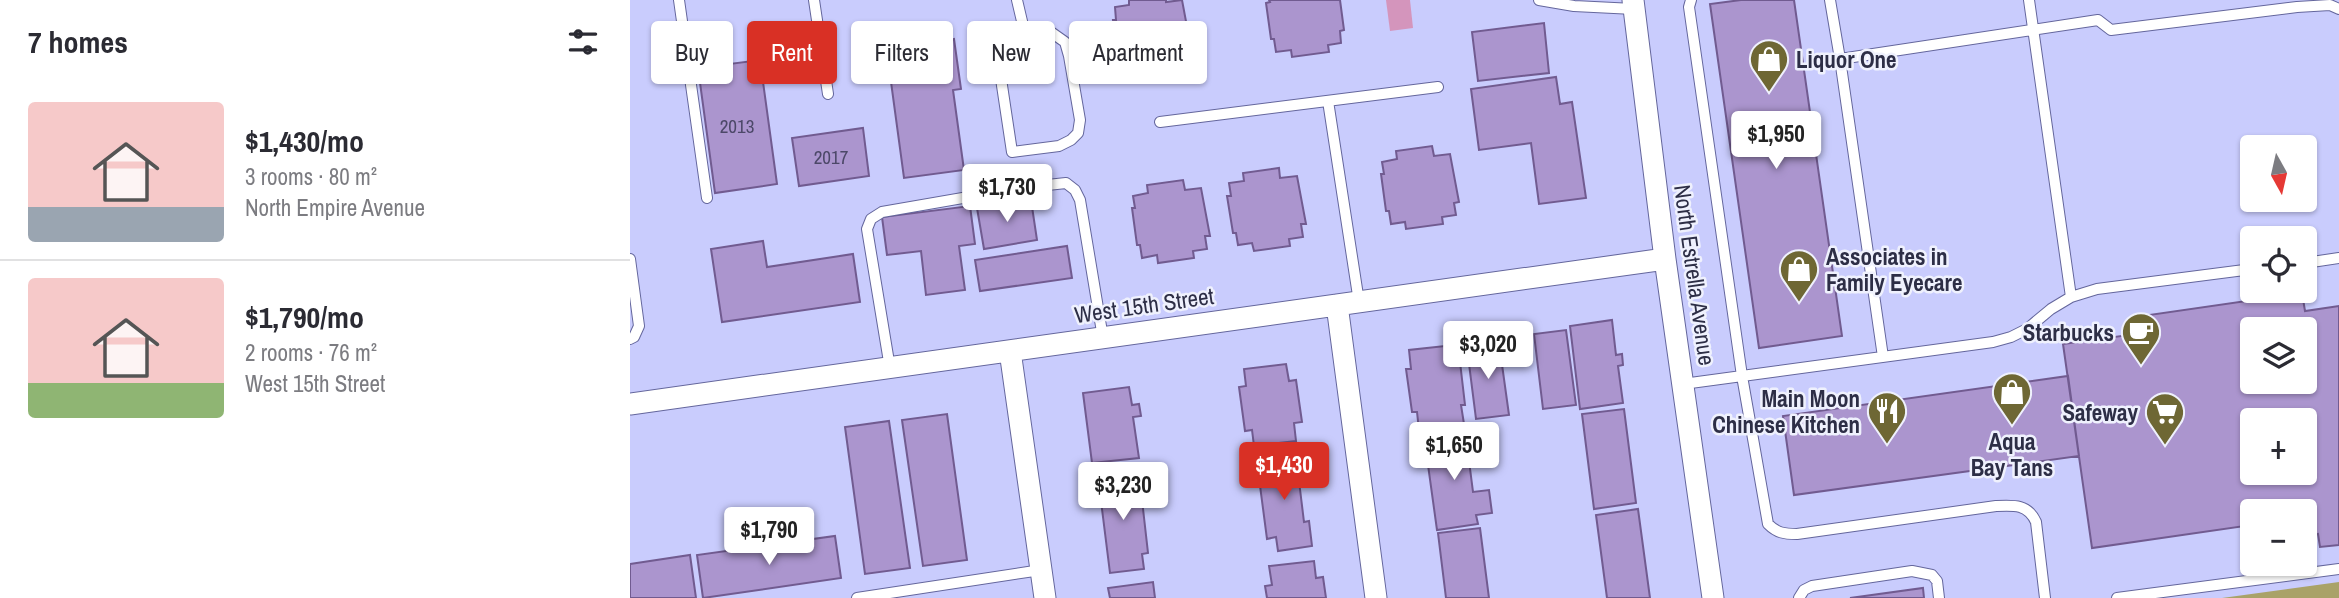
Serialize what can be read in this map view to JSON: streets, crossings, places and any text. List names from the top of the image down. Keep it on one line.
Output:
{"streets":{"street":["North Estrella Avenue","West 15th Street"]},"crossings":[["North Estrella Avenue","West 15th Street"]],"places":{"shop":["Liquor One","Associates in Family Eyecare","Aqua Bay Tans"],"cafe":["Starbucks"],"restaurant":["Main Moon Chinese Kitchen"],"supermarket":["Safeway"]},"house_numbers":["2013","2017"],"north":"bottom","page":{"heading":"7 homes","chip":["Buy","Rent","Filters","New","Apartment"],"list":[{"name":"$1,430/mo","note":"3 rooms · 80 m² · North Empire Avenue"},{"name":"$1,790/mo","note":"2 rooms · 76 m² · West 15th Street"}],"price":["$1,950","$1,730","$3,020","$1,650","$1,430","$3,230","$1,790"],"map_buttons":["+","−"]}}
